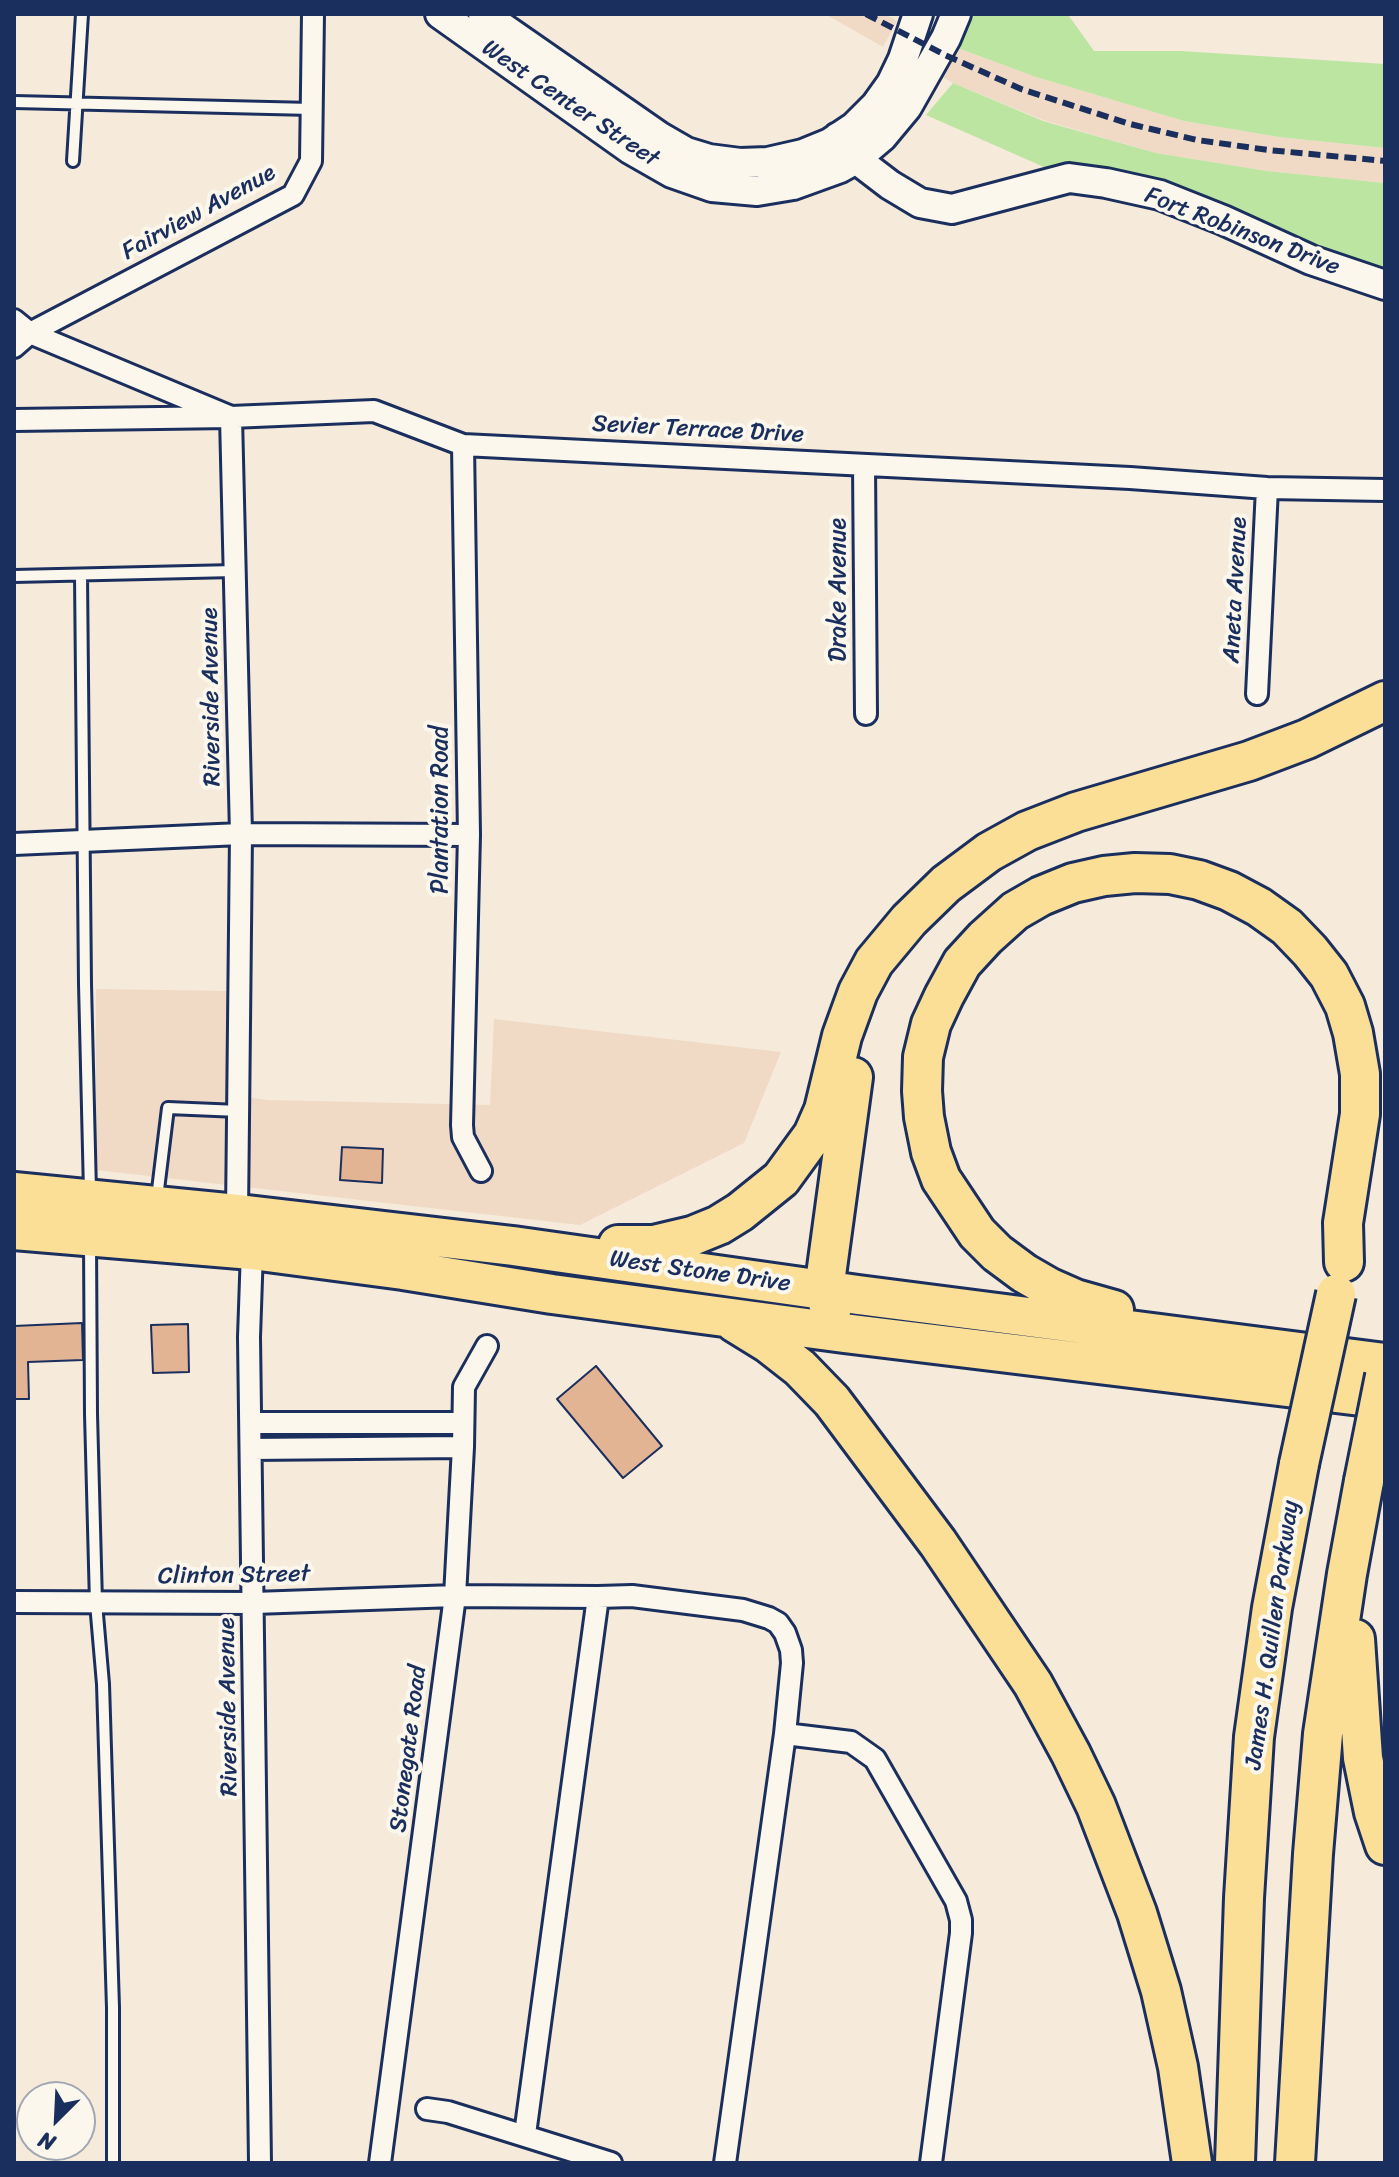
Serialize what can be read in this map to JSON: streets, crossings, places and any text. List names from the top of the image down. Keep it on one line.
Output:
{"streets":{"highway":["West Stone Drive","James H. Quillen Parkway"],"main road":["West Center Street","Fort Robinson Drive"],"street":["Fairview Avenue","Sevier Terrace Drive","Drake Avenue","Aneta Avenue","Riverside Avenue","Plantation Road","Clinton Street","Stonegate Road"]},"crossings":[["West Center Street","Fort Robinson Drive"],["Sevier Terrace Drive","Drake Avenue"],["Sevier Terrace Drive","Aneta Avenue"],["Sevier Terrace Drive","Riverside Avenue"],["Sevier Terrace Drive","Plantation Road"],["Riverside Avenue","West Stone Drive"],["Riverside Avenue","Clinton Street"],["Clinton Street","Stonegate Road"]],"north":"bottom left"}
